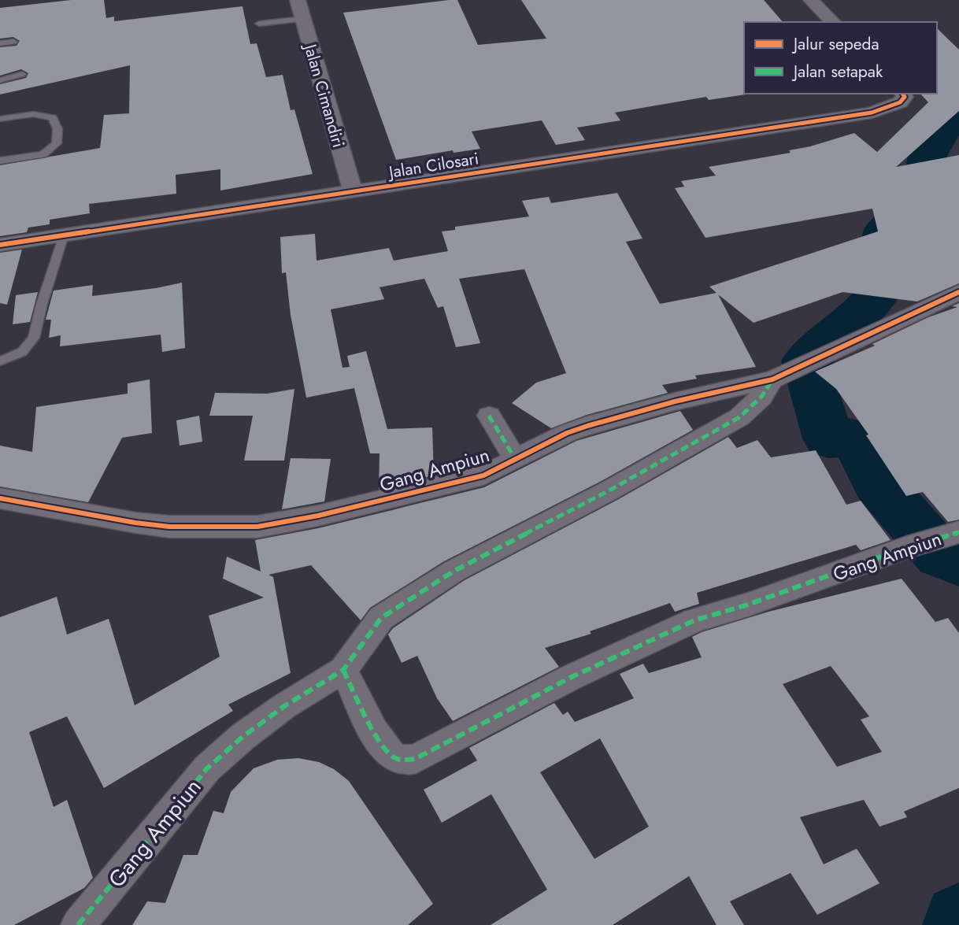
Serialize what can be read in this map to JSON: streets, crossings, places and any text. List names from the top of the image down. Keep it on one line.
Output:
{"streets":{"street":["Jalan Cimandiri","Jalan Cilosari","Gang Ampiun"]},"crossings":[["Jalan Cimandiri","Jalan Cilosari"]],"legend":["Jalur sepeda","Jalan setapak"]}
